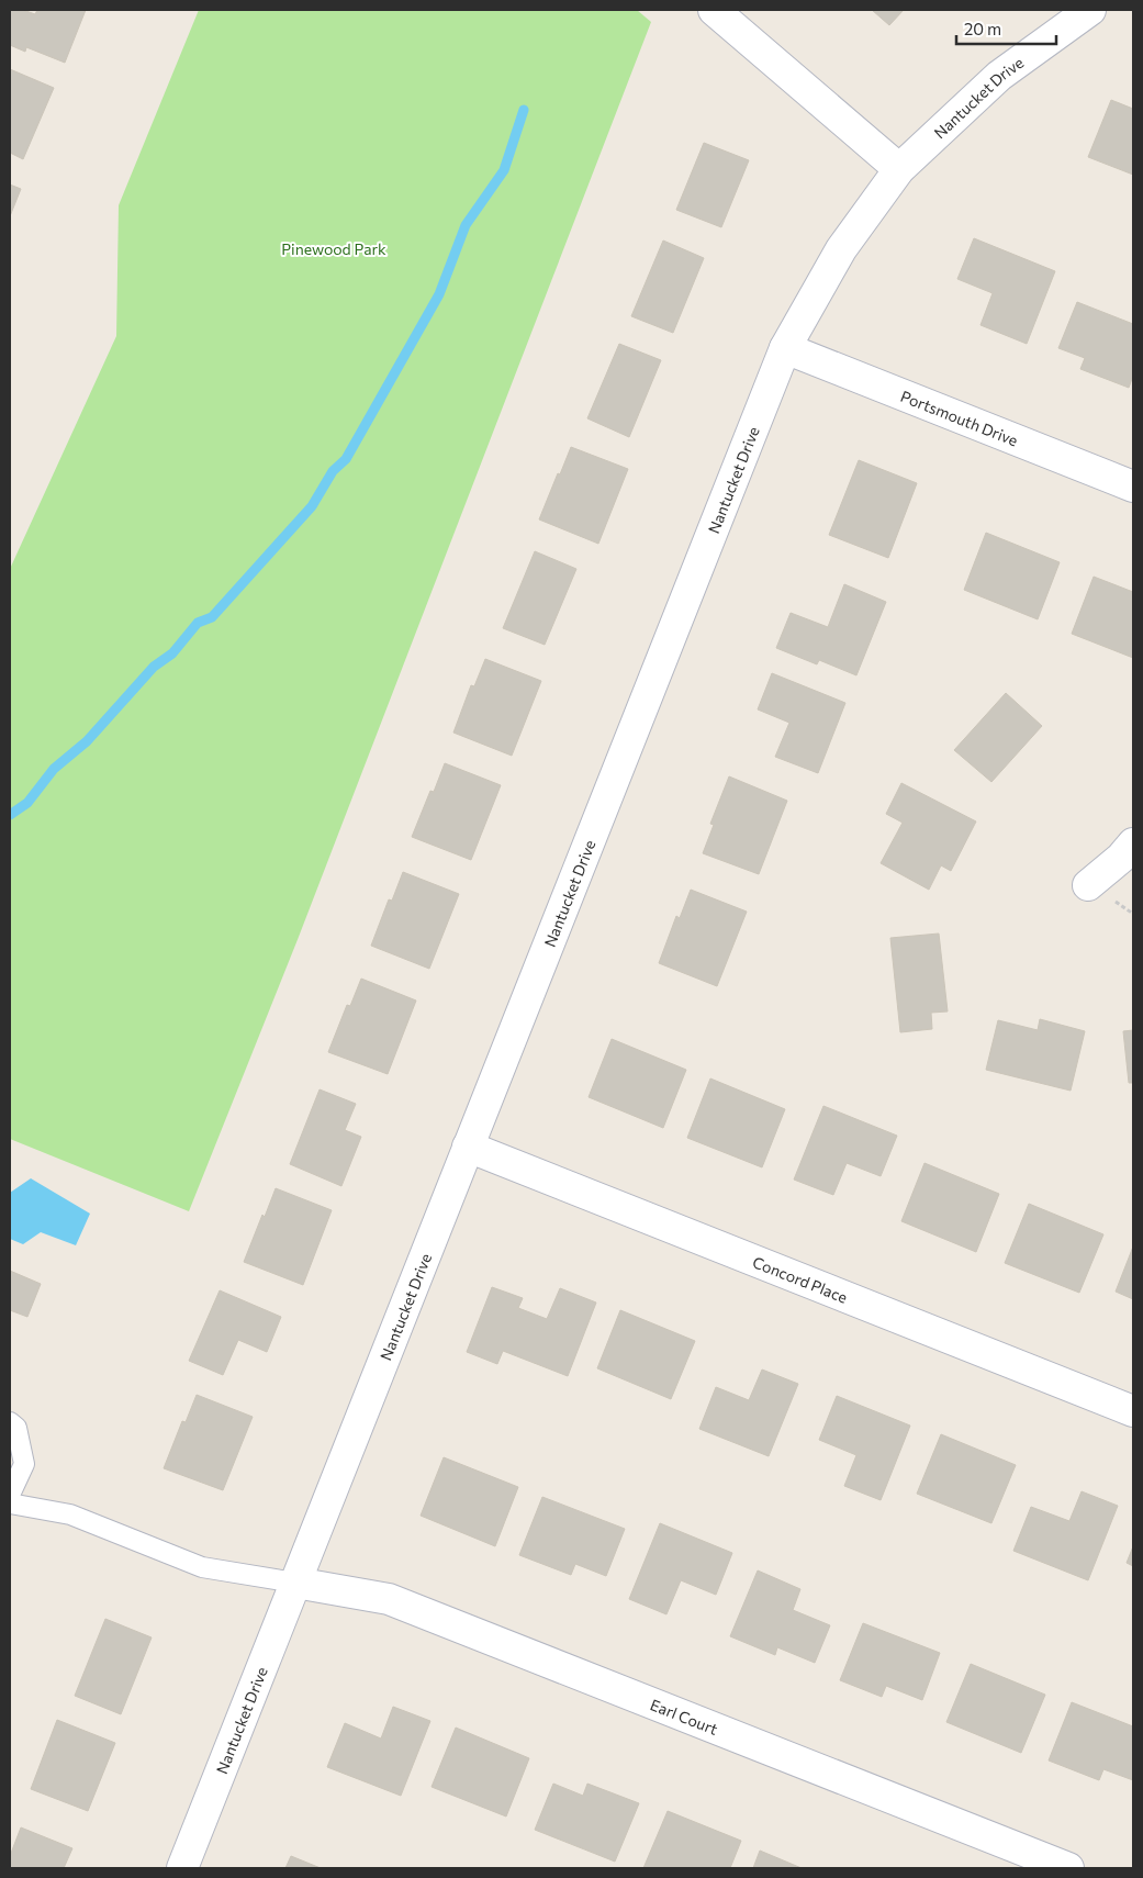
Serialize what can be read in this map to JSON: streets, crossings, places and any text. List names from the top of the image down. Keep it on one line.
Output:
{"streets":{"street":["Nantucket Drive","Portsmouth Drive","Concord Place","Earl Court"]},"crossings":[["Nantucket Drive","Portsmouth Drive"],["Nantucket Drive","Concord Place"],["Nantucket Drive","Earl Court"]],"parks":["Pinewood Park"],"scale_bar":"20 m"}
